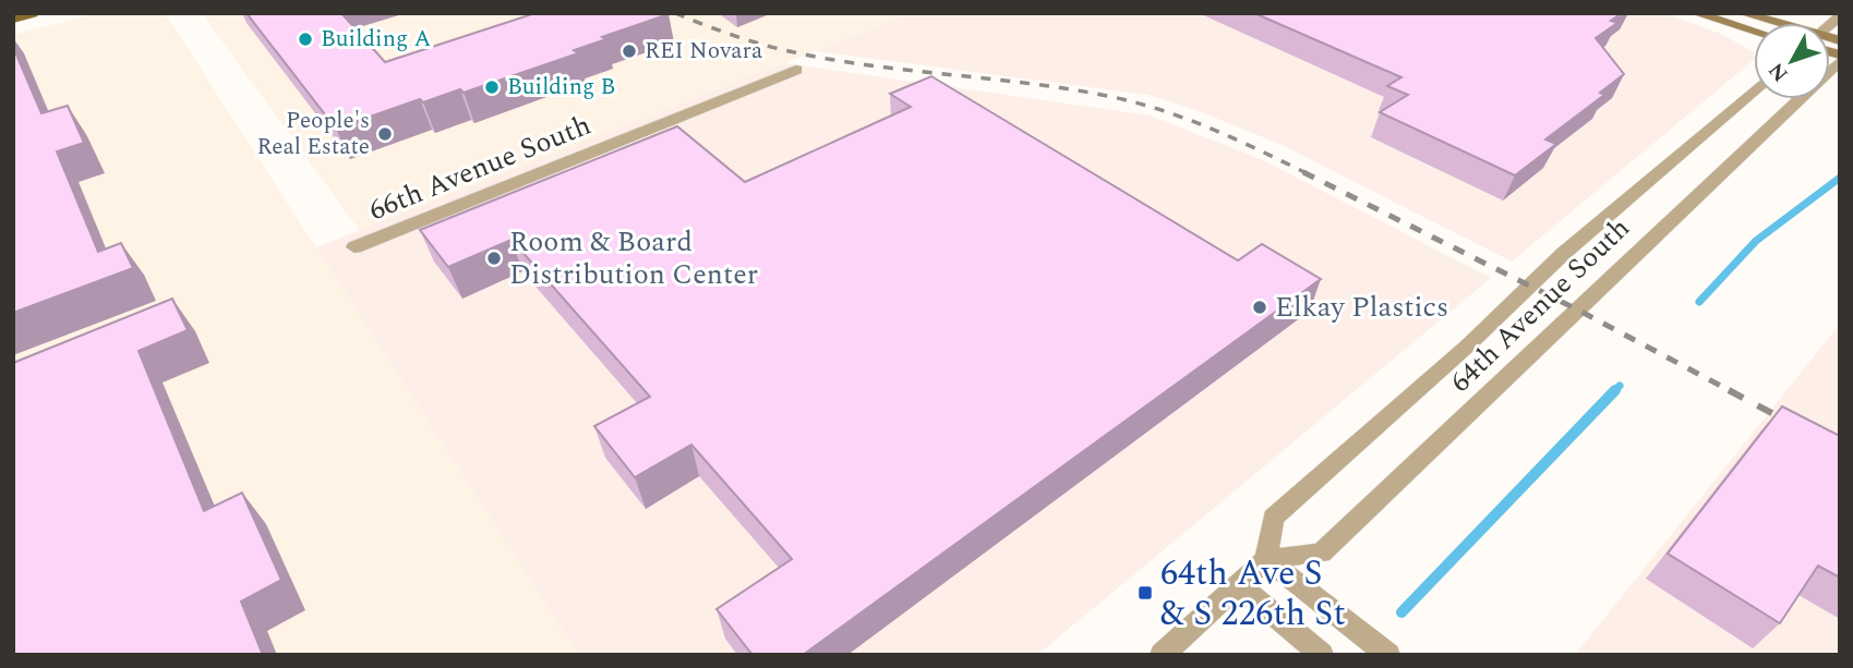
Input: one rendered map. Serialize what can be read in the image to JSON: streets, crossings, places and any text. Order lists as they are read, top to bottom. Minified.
{"streets":{"street":["66th Avenue South","64th Avenue South"]},"places":{"other":["Building A","REI Novara","Building B","People's Real Estate","Room & Board Distribution Center","Elkay Plastics"],"transit":["64th Ave S & S 226th St"]},"north":"bottom left"}
